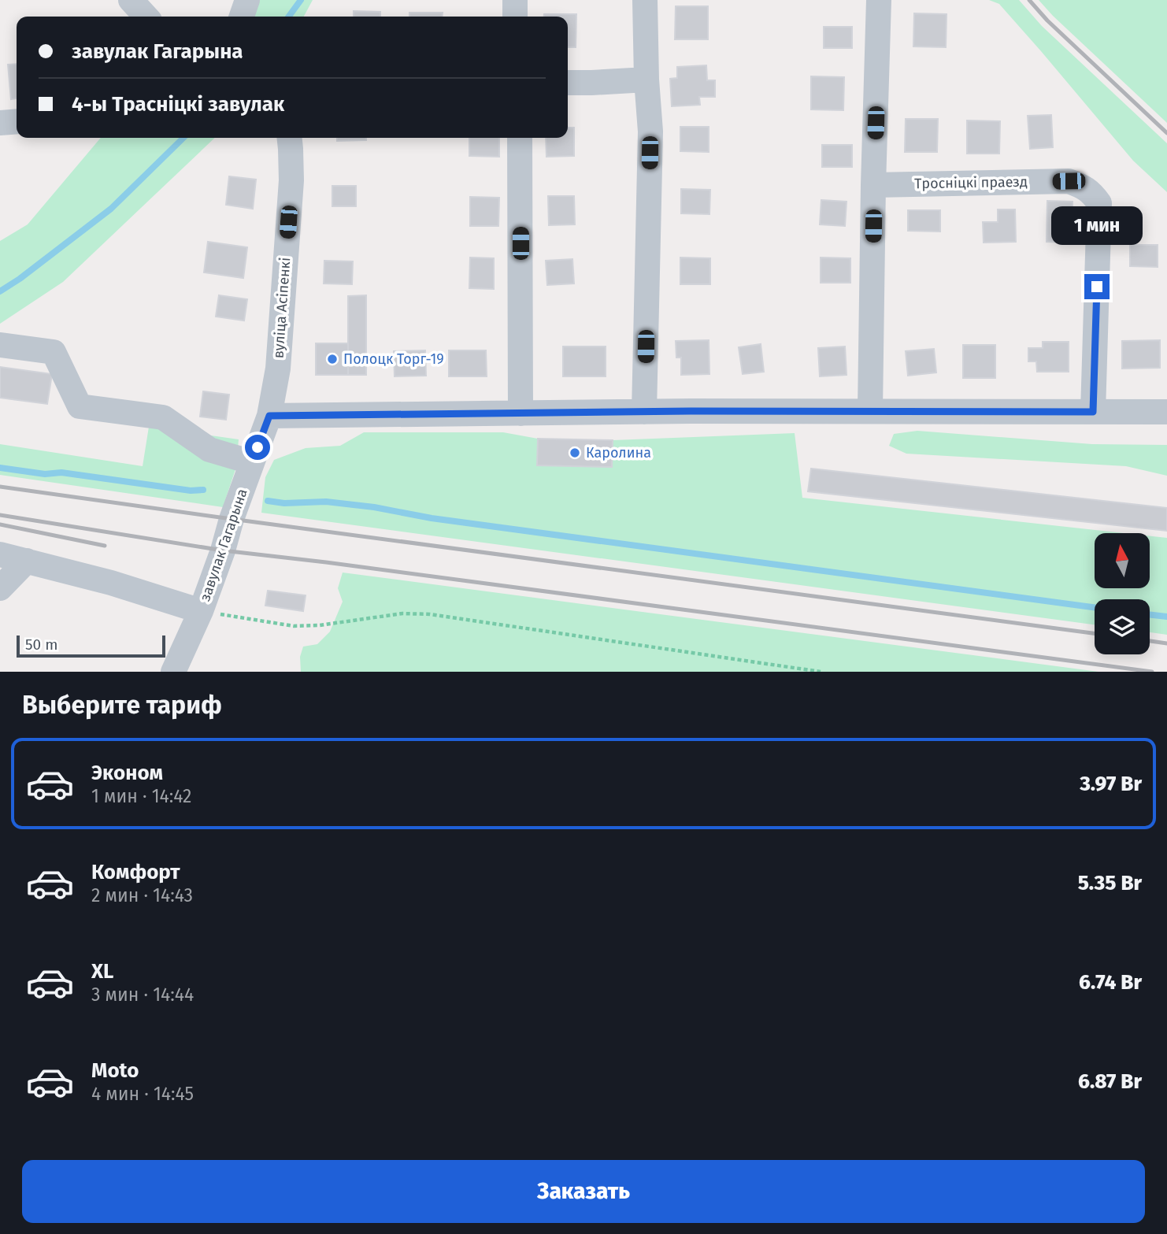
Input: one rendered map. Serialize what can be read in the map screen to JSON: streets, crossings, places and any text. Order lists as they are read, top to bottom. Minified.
{"streets":{"street":["Тросніцкі праезд","вуліца Асіпенкі","завулак Гагарына"]},"crossings":[["вуліца Асіпенкі","завулак Гагарына"]],"places":["Полоцк Торг-19","Каролина"],"scale_bar":"50 m","north":"top","page":{"banner":["завулак Гагарына","4-ы Трасніцкі завулак"],"bubble":"1 мин","scale":"50 m","heading":"Выберите тариф","list":[{"name":"Эконом","note":"1 мин · 14:42","value":"3.97 Br"},{"name":"Комфорт","note":"2 мин · 14:43","value":"5.35 Br"},{"name":"XL","note":"3 мин · 14:44","value":"6.74 Br"},{"name":"Moto","note":"4 мин · 14:45","value":"6.87 Br"}],"buttons":"Заказать"}}
